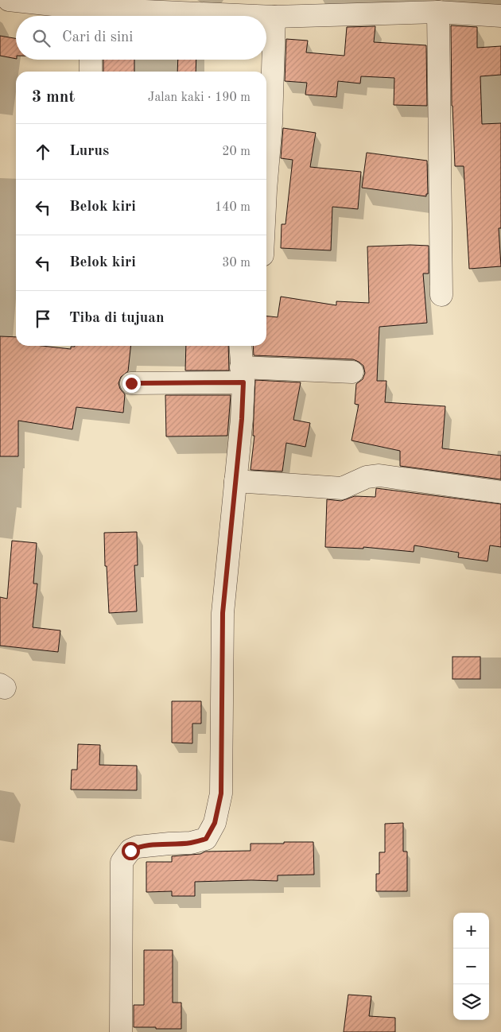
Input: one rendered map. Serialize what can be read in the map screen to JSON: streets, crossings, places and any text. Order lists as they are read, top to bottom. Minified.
{"page":{"search":"Cari di sini","heading":["3 mnt","Jalan kaki · 190 m"],"list":[["Lurus","20 m"],["Belok kiri","140 m"],["Belok kiri","30 m"],"Tiba di tujuan"],"map_buttons":["+","−"]}}
